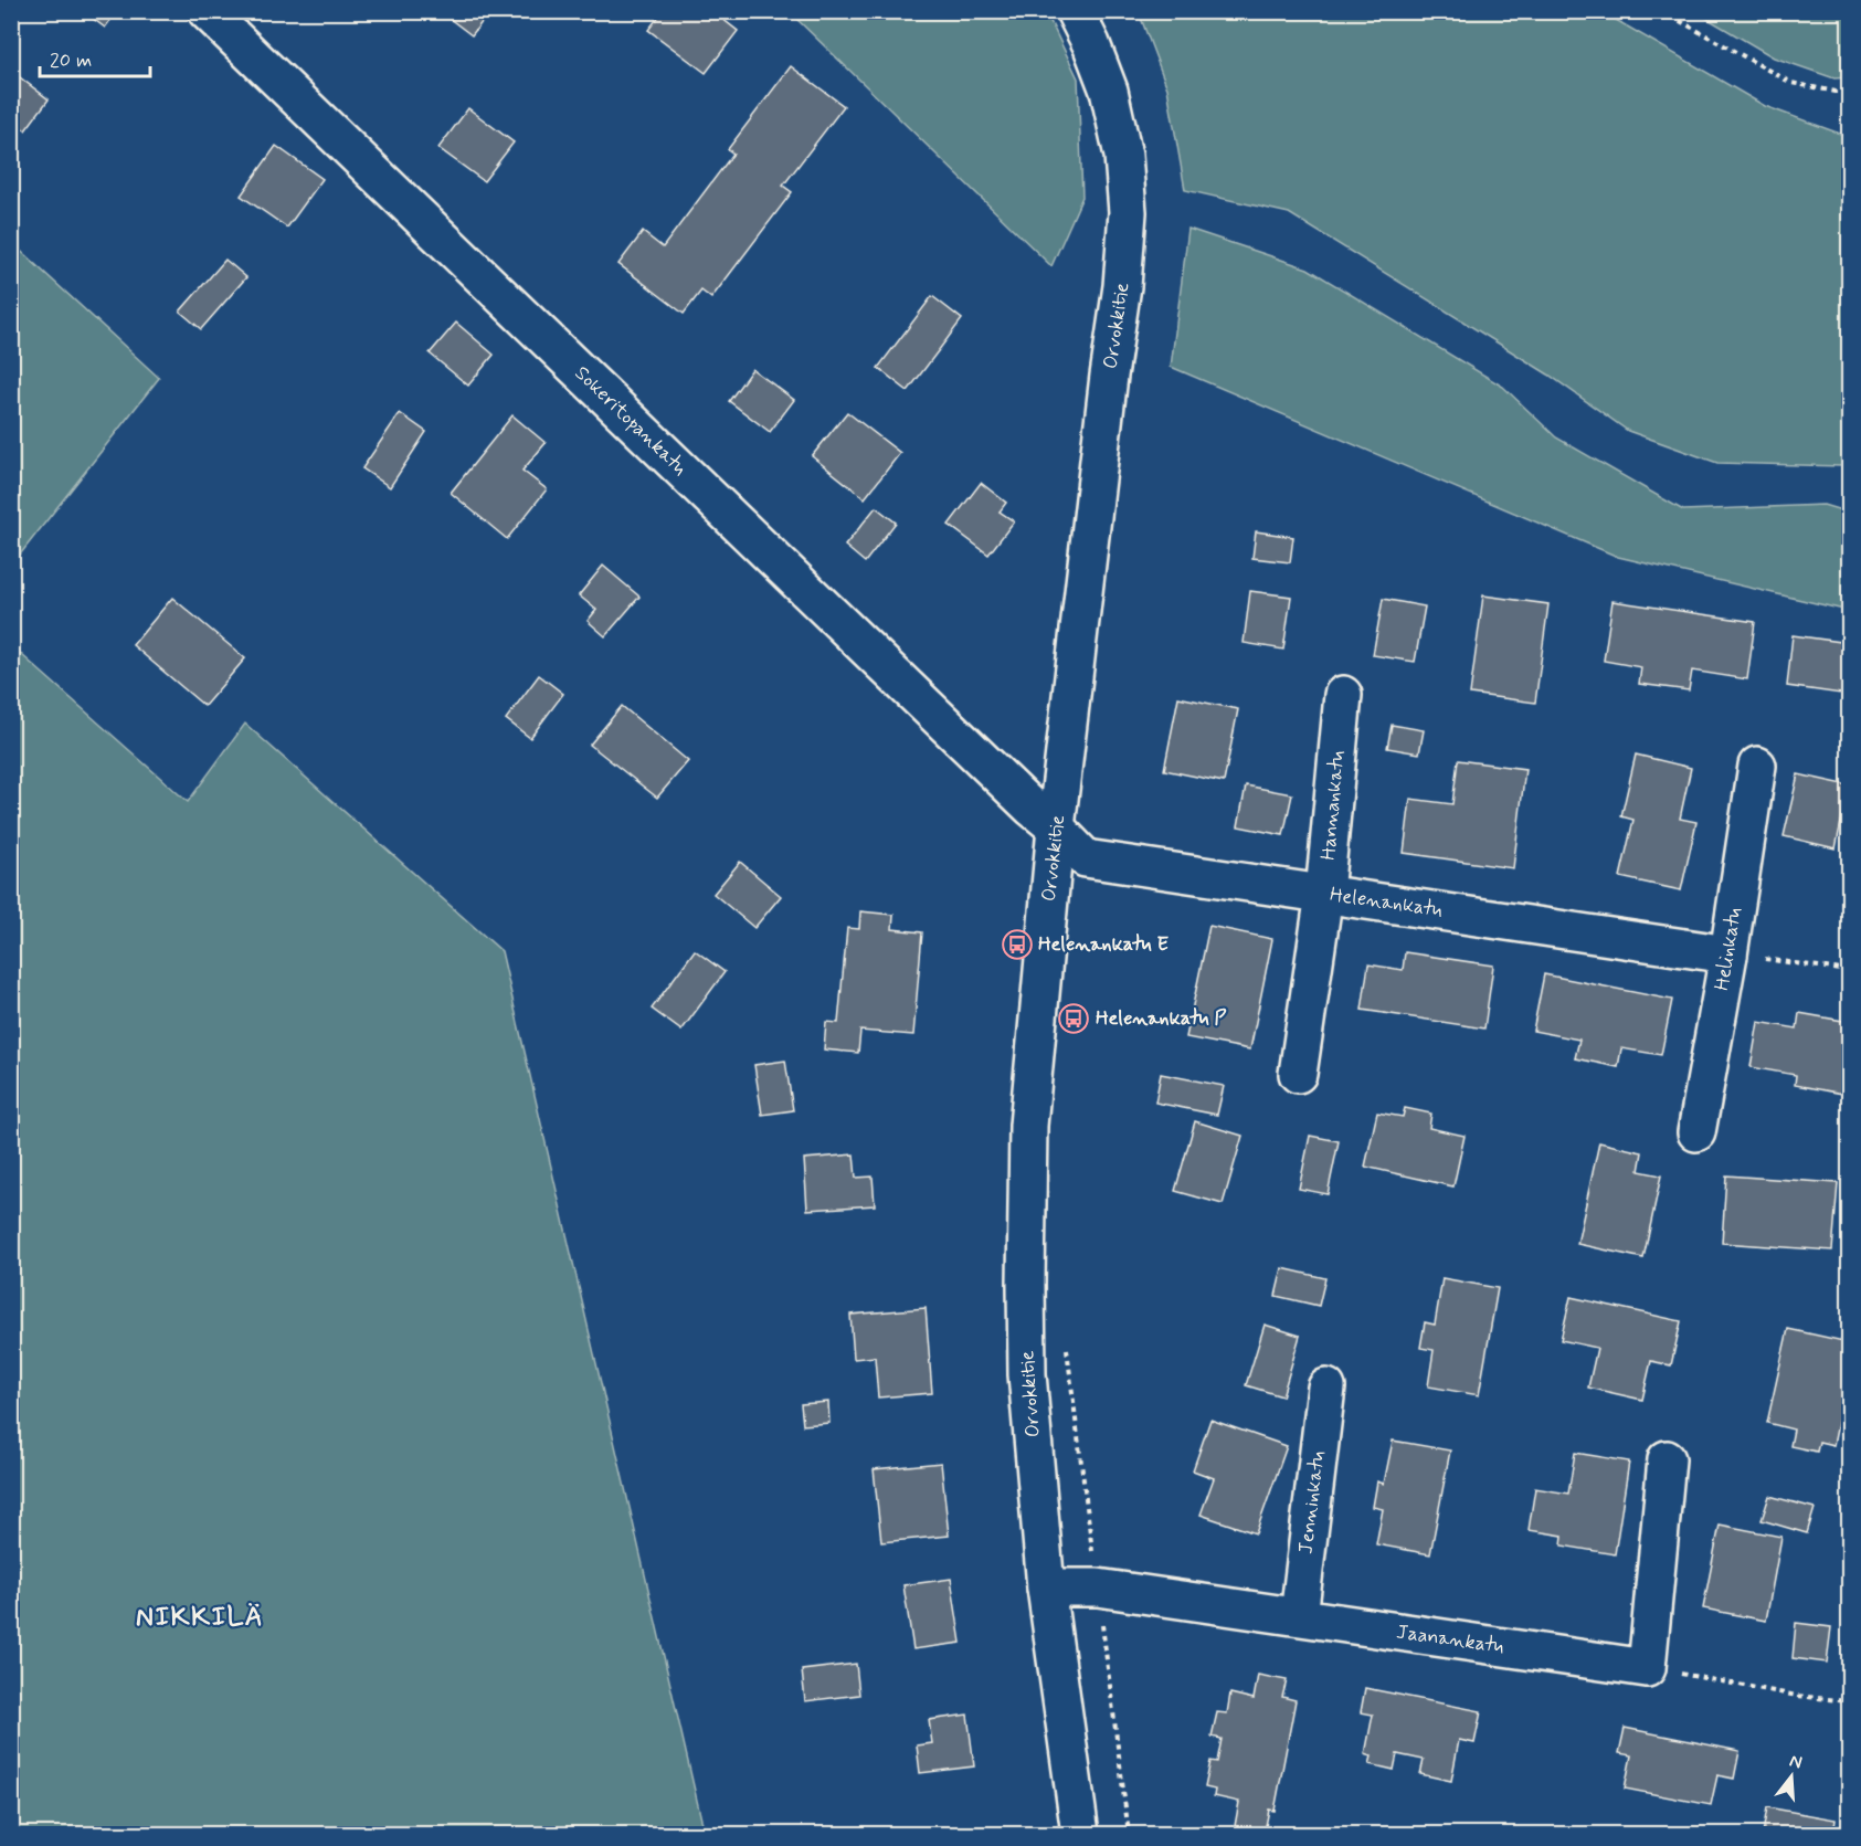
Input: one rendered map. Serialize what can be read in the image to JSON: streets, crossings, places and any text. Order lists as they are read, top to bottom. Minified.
{"streets":{"street":["Orvokkitie","Sokeritopankatu","Hannankatu","Helenankatu","Helinkatu","Jenninkatu","Jaanankatu"]},"crossings":[["Orvokkitie","Sokeritopankatu"],["Orvokkitie","Helenankatu"],["Orvokkitie","Jaanankatu"],["Sokeritopankatu","Helenankatu"],["Hannankatu","Helenankatu"],["Helenankatu","Helinkatu"],["Jenninkatu","Jaanankatu"]],"districts":["NIKKILÄ"],"places":{"bus stop":["Helenankatu E","Helenankatu P"]},"scale_bar":"20 m","north":"top"}
